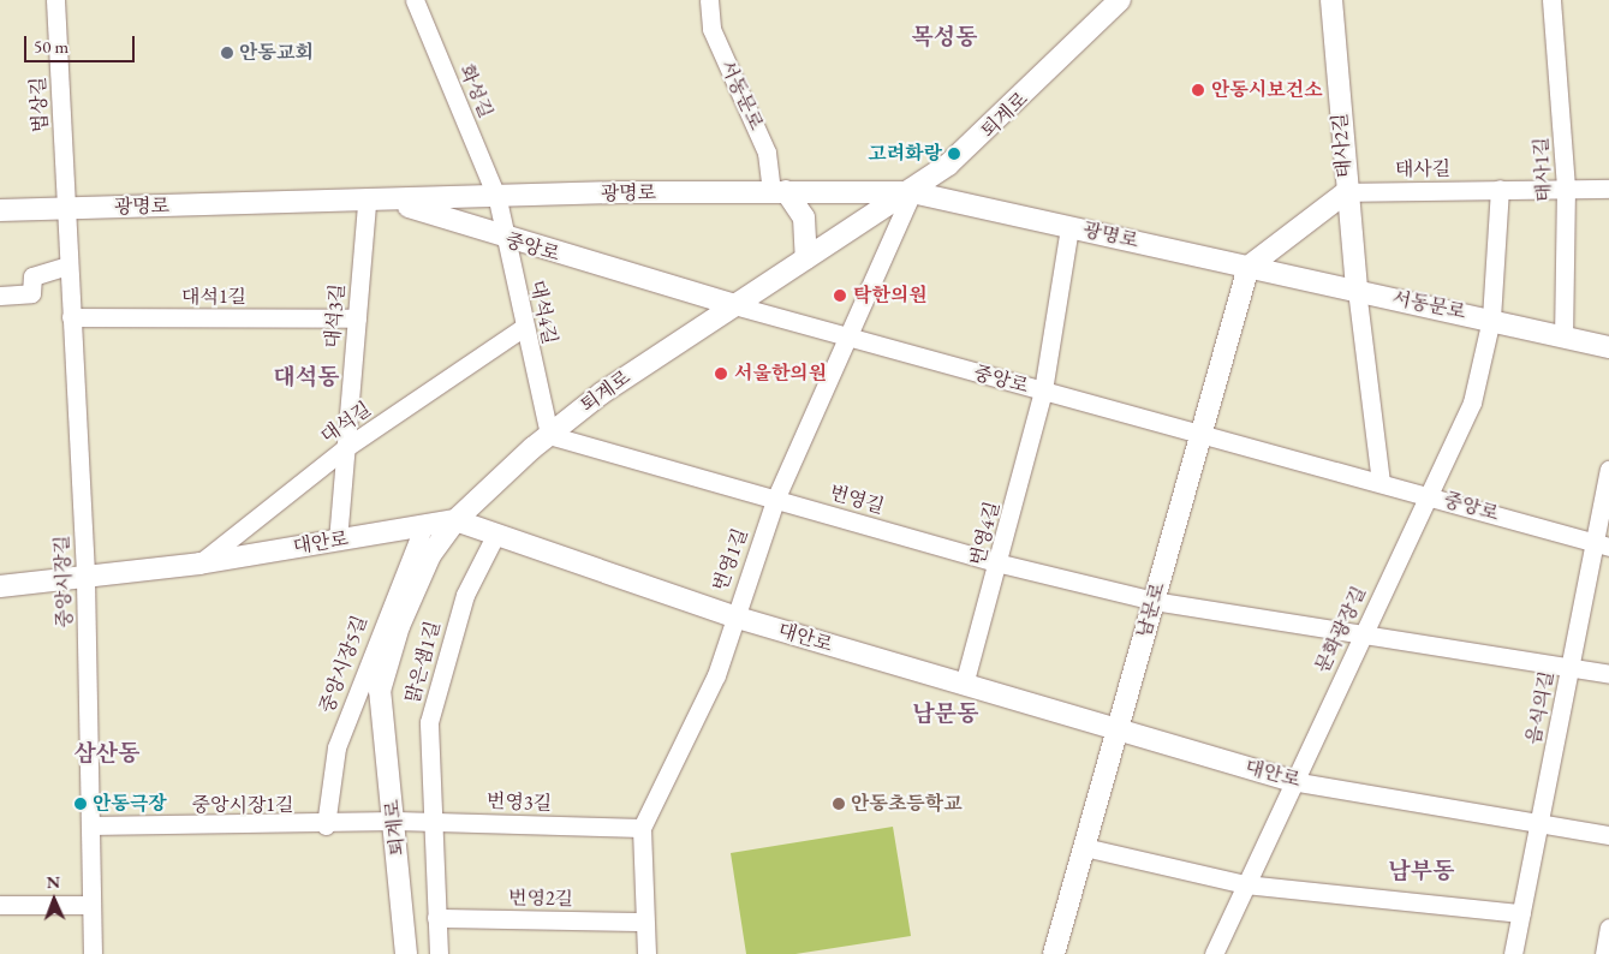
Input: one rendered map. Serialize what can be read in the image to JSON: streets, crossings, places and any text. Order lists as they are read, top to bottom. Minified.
{"streets":{"street":["화성길","서동문로","법상길","퇴계로","태사2길","태사길","태사1길","광명로","중앙로","대석1길","대석4길","대석3길","대석길","번영길","번영4길","대안로","번영1길","중앙시장길","남문로","문화광장길","맑은샘1길","중앙시장5길","음식의길","번영3길","중앙시장1길","번영2길"]},"crossings":[["화성길","광명로"],["화성길","대석4길"],["서동문로","태사2길"],["서동문로","태사1길"],["서동문로","광명로"],["서동문로","남문로"],["서동문로","문화광장길"],["법상길","광명로"],["법상길","중앙시장길"],["퇴계로","광명로"],["퇴계로","중앙로"],["퇴계로","대석4길"],["퇴계로","번영길"],["퇴계로","대안로"],["퇴계로","번영1길"],["퇴계로","번영3길"],["퇴계로","중앙시장1길"],["태사2길","태사길"],["태사길","태사1길"],["광명로","중앙로"],["광명로","대석4길"],["광명로","대석3길"],["광명로","번영1길"],["광명로","중앙시장길"],["광명로","남문로"],["중앙로","대석4길"],["중앙로","번영4길"],["중앙로","번영1길"],["중앙로","남문로"],["중앙로","문화광장길"],["중앙로","음식의길"],["대석1길","대석3길"],["대석1길","중앙시장길"],["대석4길","대석길"],["대석4길","번영길"],["대석3길","대석길"],["대석3길","대안로"],["대석길","대안로"],["번영길","번영4길"],["번영길","번영1길"],["번영길","남문로"],["번영길","문화광장길"],["번영길","음식의길"],["번영4길","대안로"],["대안로","번영1길"],["대안로","중앙시장길"],["대안로","남문로"],["대안로","문화광장길"],["대안로","맑은샘1길"],["대안로","중앙시장5길"],["대안로","음식의길"],["번영1길","번영3길"],["번영1길","번영2길"],["중앙시장길","중앙시장1길"],["맑은샘1길","번영3길"],["맑은샘1길","번영2길"],["중앙시장5길","중앙시장1길"],["번영3길","중앙시장1길"]],"districts":["목성동","대석동","남문동","삼산동","남부동"],"places":["안동교회","안동시보건소","고려화랑","탁한의원","서울한의원","안동극장","안동초등학교"],"scale_bar":"50 m","north":"top"}
